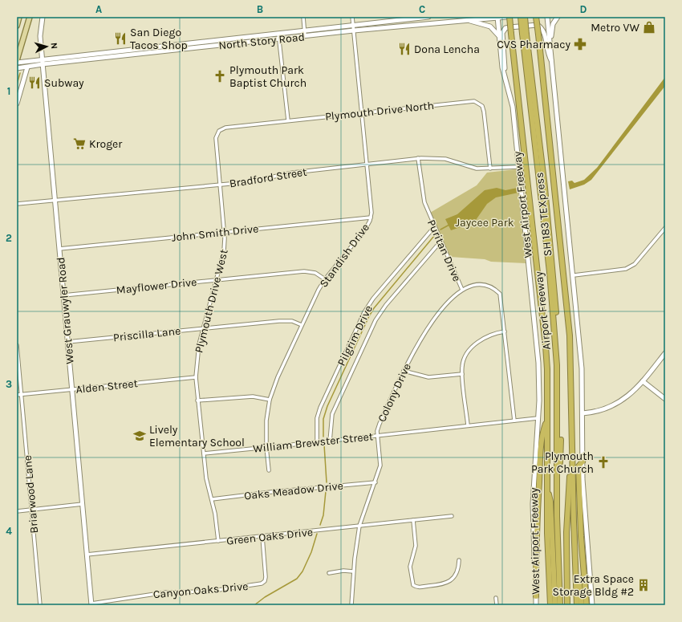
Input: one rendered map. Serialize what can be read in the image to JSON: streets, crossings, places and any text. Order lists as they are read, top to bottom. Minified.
{"streets":{"highway":["SH 183 TEXpress","Airport Freeway"],"main road":["North Story Road","West Airport Freeway","West Grauwyler Road"],"street":["Plymouth Drive North","Bradford Street","John Smith Drive","Puritan Drive","Standish Drive","Mayflower Drive","Plymouth Drive West","Priscilla Lane","Pilgrim Drive","Alden Street","Colony Drive","William Brewster Street","Oaks Meadow Drive","Briarwood Lane","Green Oaks Drive","Canyon Oaks Drive"]},"crossings":[["North Story Road","West Airport Freeway"],["North Story Road","Standish Drive"],["North Story Road","West Grauwyler Road"],["Plymouth Drive North","Bradford Street"],["Plymouth Drive North","Standish Drive"],["Plymouth Drive North","Plymouth Drive West"],["Bradford Street","West Airport Freeway"],["Bradford Street","Puritan Drive"],["Bradford Street","Standish Drive"],["Bradford Street","Plymouth Drive West"],["Bradford Street","West Grauwyler Road"],["West Airport Freeway","William Brewster Street"],["John Smith Drive","Standish Drive"],["John Smith Drive","Plymouth Drive West"],["John Smith Drive","West Grauwyler Road"],["Puritan Drive","Pilgrim Drive"],["Puritan Drive","Colony Drive"],["Puritan Drive","William Brewster Street"],["Standish Drive","Mayflower Drive"],["Standish Drive","Priscilla Lane"],["Standish Drive","William Brewster Street"],["Mayflower Drive","Plymouth Drive West"],["Mayflower Drive","West Grauwyler Road"],["Plymouth Drive West","Priscilla Lane"],["Plymouth Drive West","Alden Street"],["Plymouth Drive West","William Brewster Street"],["Plymouth Drive West","Oaks Meadow Drive"],["Plymouth Drive West","Green Oaks Drive"],["West Grauwyler Road","Priscilla Lane"],["West Grauwyler Road","Alden Street"],["West Grauwyler Road","Green Oaks Drive"],["West Grauwyler Road","Canyon Oaks Drive"],["Pilgrim Drive","William Brewster Street"],["Alden Street","Briarwood Lane"],["Colony Drive","William Brewster Street"],["Colony Drive","Oaks Meadow Drive"],["Colony Drive","Green Oaks Drive"],["Green Oaks Drive","Canyon Oaks Drive"]],"parks":["Jaycee Park"],"places":{"shop":["Metro VW"],"restaurant":["San Diego Tacos Shop","Dona Lencha","Subway"],"pharmacy":["CVS Pharmacy"],"church":["Plymouth Park Baptist Church","Plymouth Park Church"],"supermarket":["Kroger"],"school or university":["Lively Elementary School"],"building":["Extra Space Storage Bldg #2"]},"north":"right","grid":{"columns":["A","B","C","D"],"rows":["1","2","3","4"]}}
